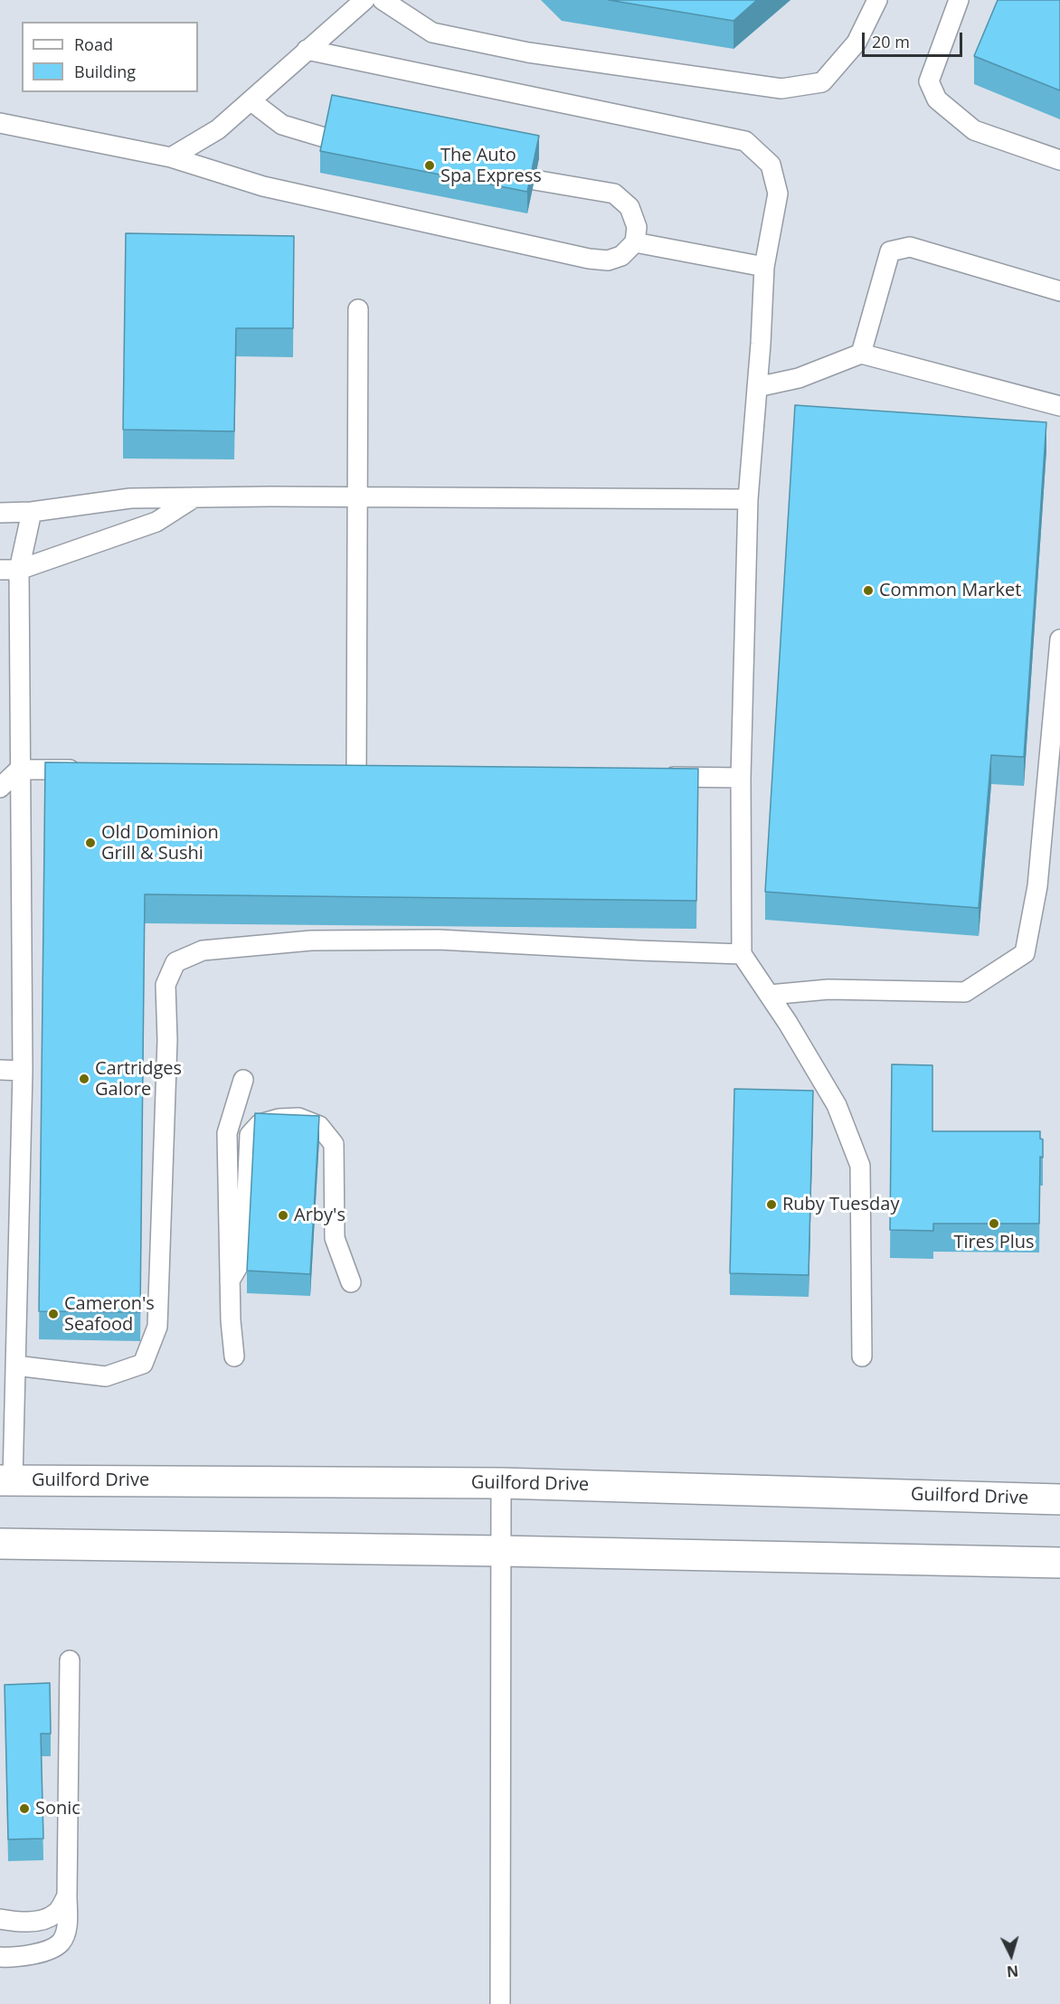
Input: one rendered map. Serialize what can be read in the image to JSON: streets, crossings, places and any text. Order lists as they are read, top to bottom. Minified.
{"streets":{"main road":["Guilford Drive"]},"places":["The Auto Spa Express","Common Market","Old Dominion Grill & Sushi","Cartridges Galore","Ruby Tuesday","Arby's","Tires Plus","Cameron's Seafood","Sonic"],"legend":["Road","Building"],"scale_bar":"20 m","north":"bottom"}
